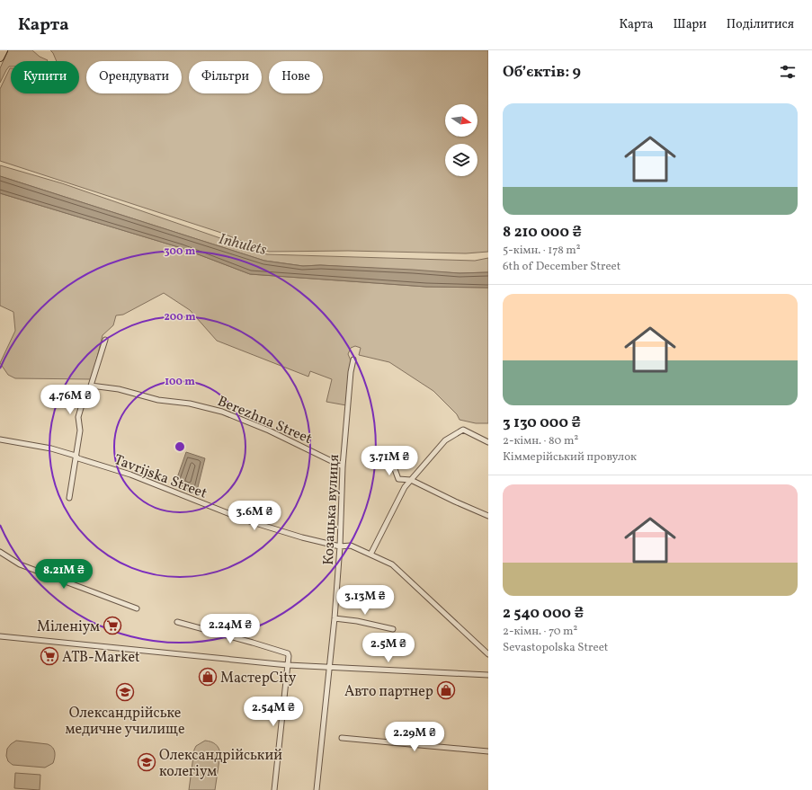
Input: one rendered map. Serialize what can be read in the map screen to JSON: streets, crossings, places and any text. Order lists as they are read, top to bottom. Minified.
{"streets":{"street":["Berezhna Street","Tavrijska Street","Козацька вулиця"]},"crossings":[["Berezhna Street","Козацька вулиця"],["Tavrijska Street","Козацька вулиця"]],"water":["Inhulets"],"places":{"supermarket":["Міленіум","ATB-Market"],"shop":["МастерCity","Авто партнер"],"school or university":["Олександрійське медичне училище","Олександрійський колегіум"]},"north":"right","page":{"header":"Карта","nav":["Карта","Шари","Поділитися"],"heading":"Об’єктів: 9","chip":["Купити","Орендувати","Фільтри","Нове"],"list":[{"name":"8 210 000 ₴","note":"5-кімн. · 178 m² · 6th of December Street"},{"name":"3 130 000 ₴","note":"2-кімн. · 80 m² · Кіммерійський провулок"},{"name":"2 540 000 ₴","note":"2-кімн. · 70 m² · Sevastopolska Street"}],"price":["4.76M ₴","3.71M ₴","3.6M ₴","8.21M ₴","3.13M ₴","2.24M ₴","2.5M ₴","2.54M ₴","2.29M ₴"]},"rings":["300 m","200 m","100 m"]}
